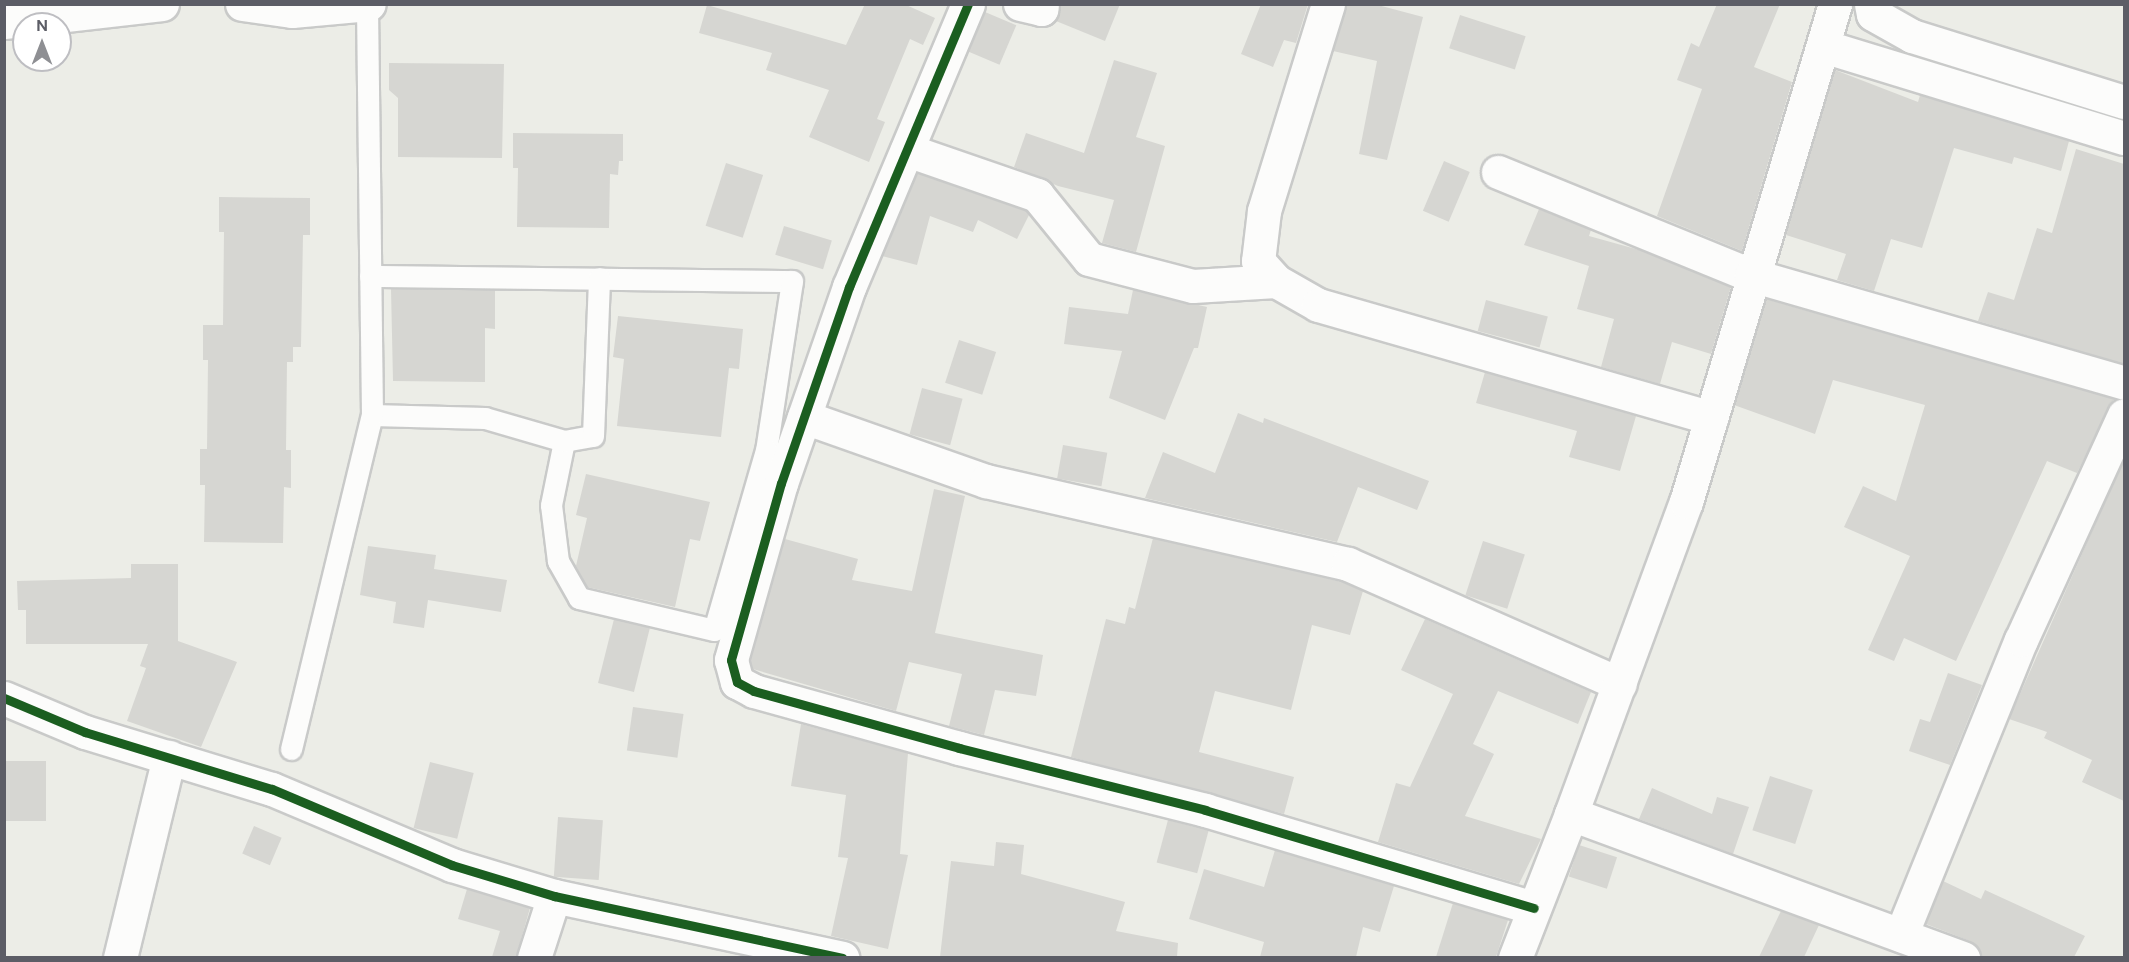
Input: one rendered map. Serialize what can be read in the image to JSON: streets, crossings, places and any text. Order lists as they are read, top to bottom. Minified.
{"north":"top"}
